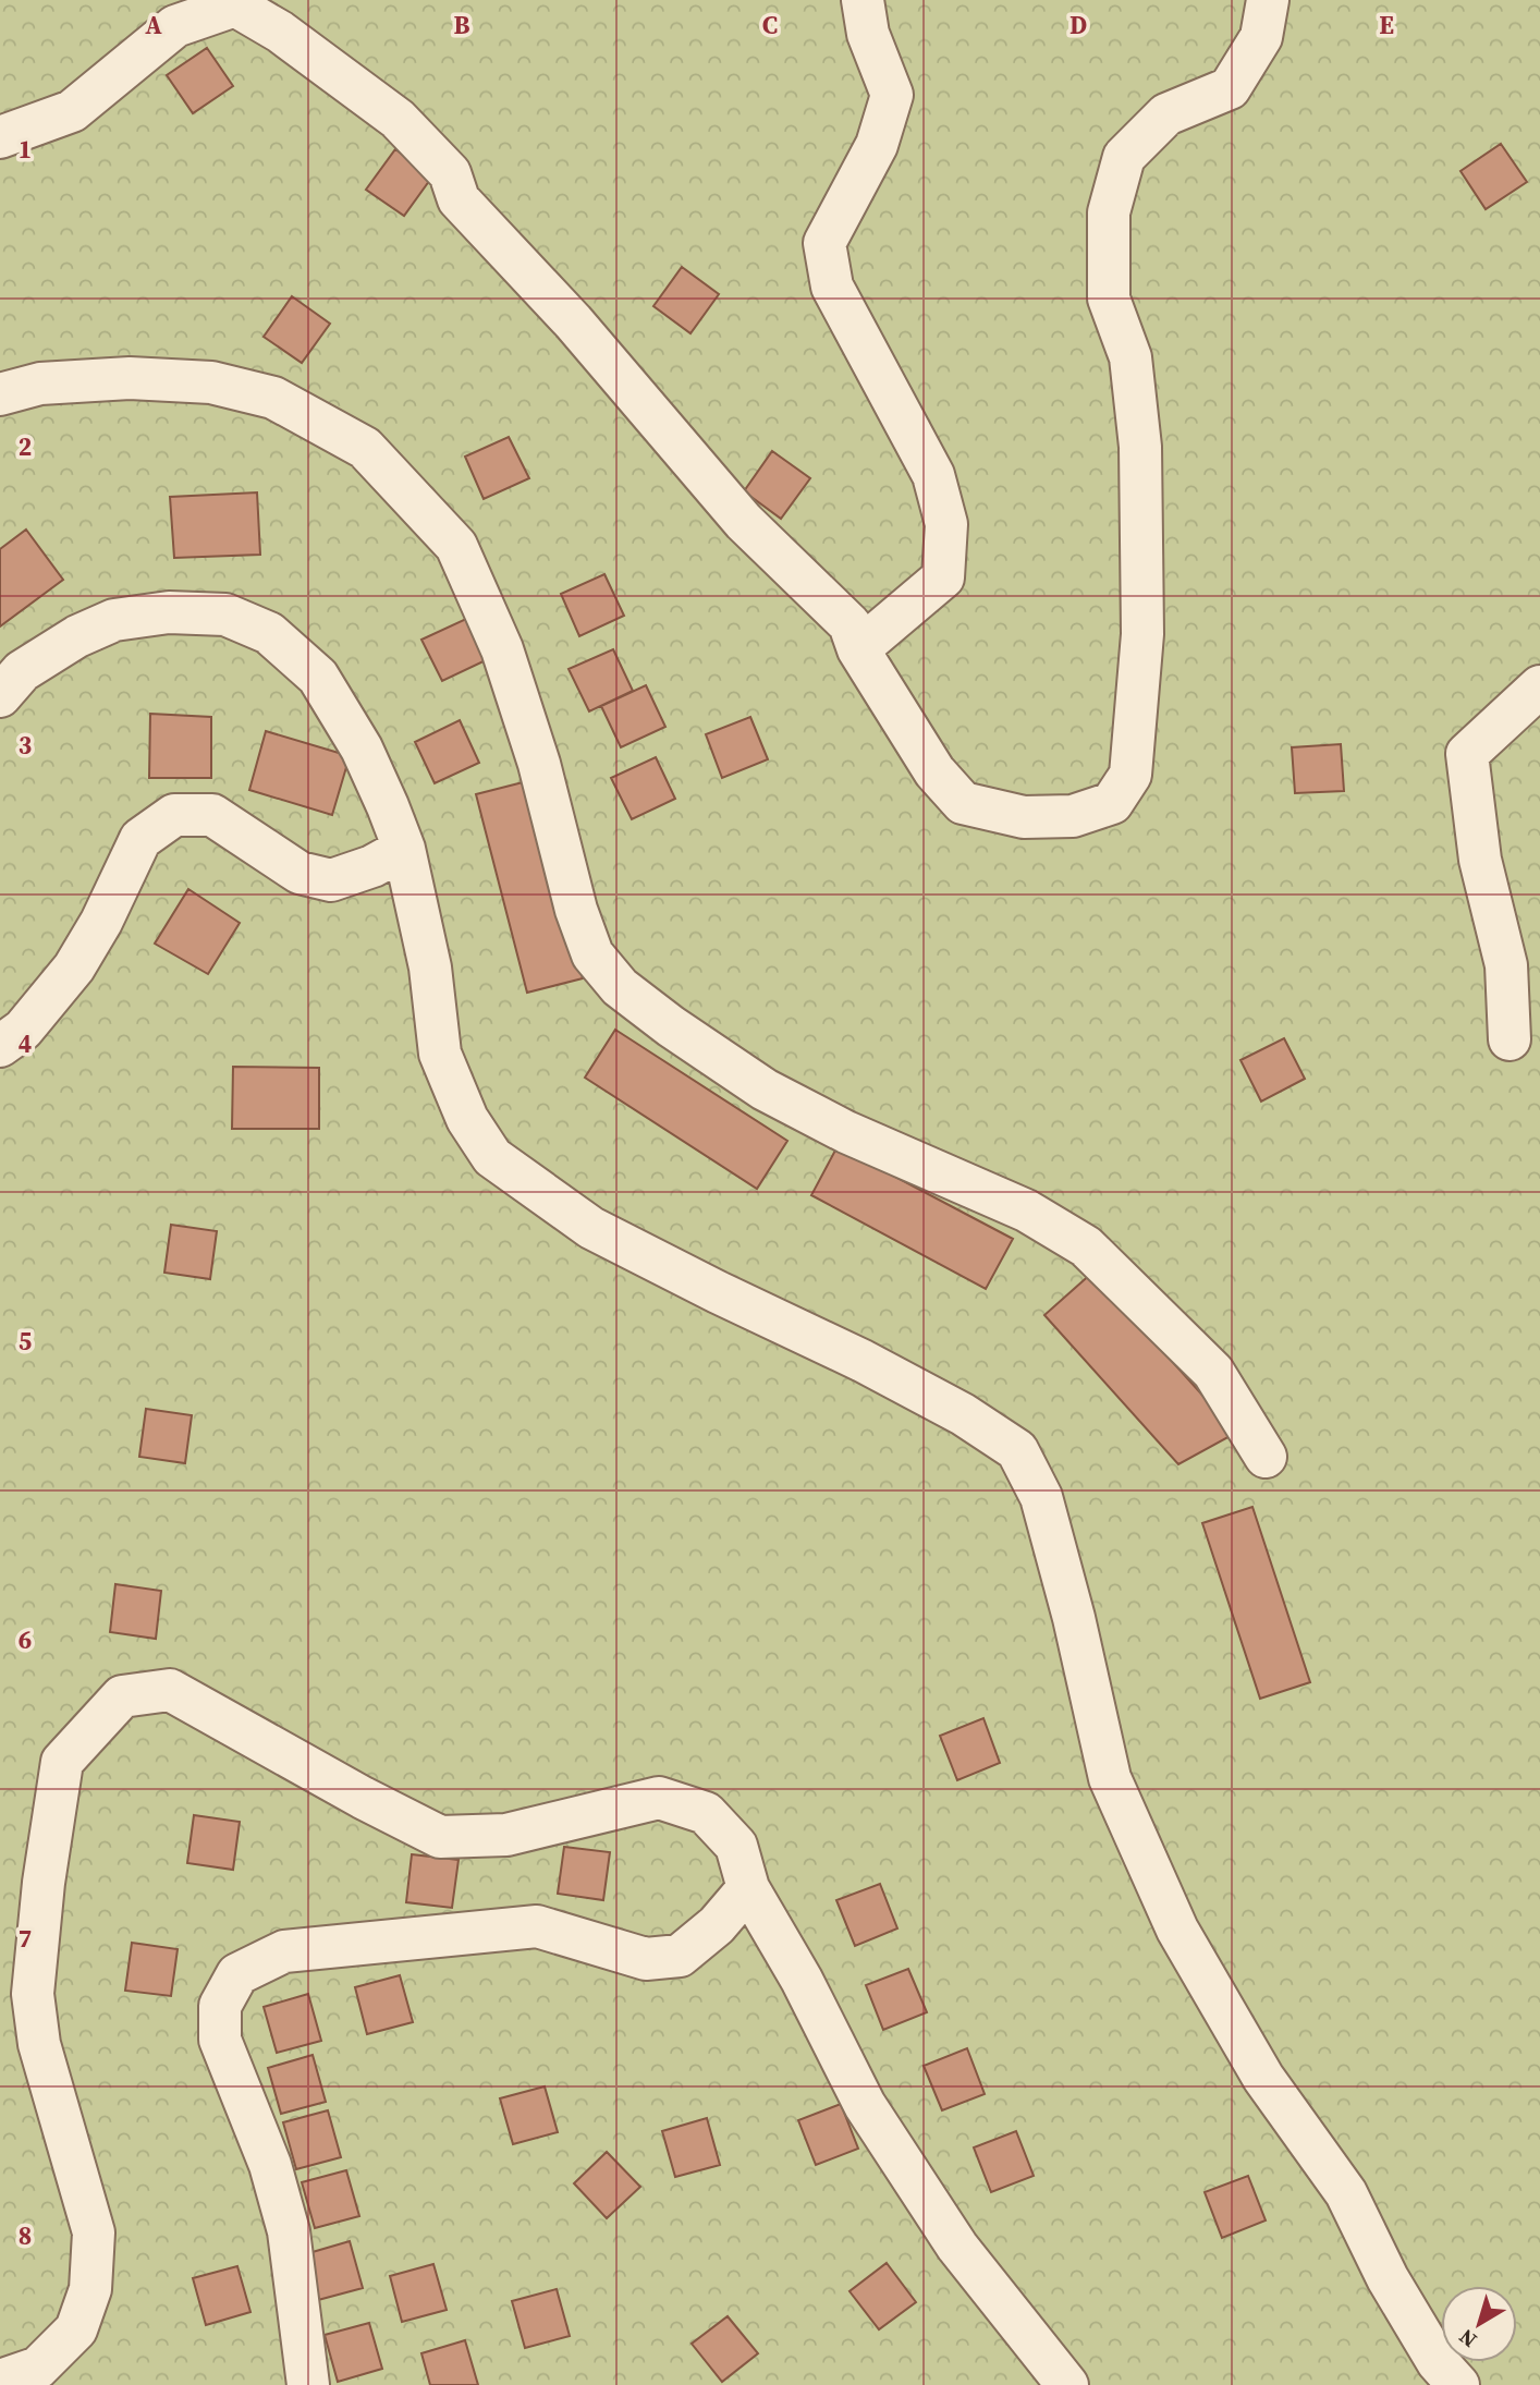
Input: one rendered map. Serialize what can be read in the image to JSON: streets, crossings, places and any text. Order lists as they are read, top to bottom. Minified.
{"north":"bottom left","grid":{"columns":["A","B","C","D","E"],"rows":["1","2","3","4","5","6","7","8"]}}
